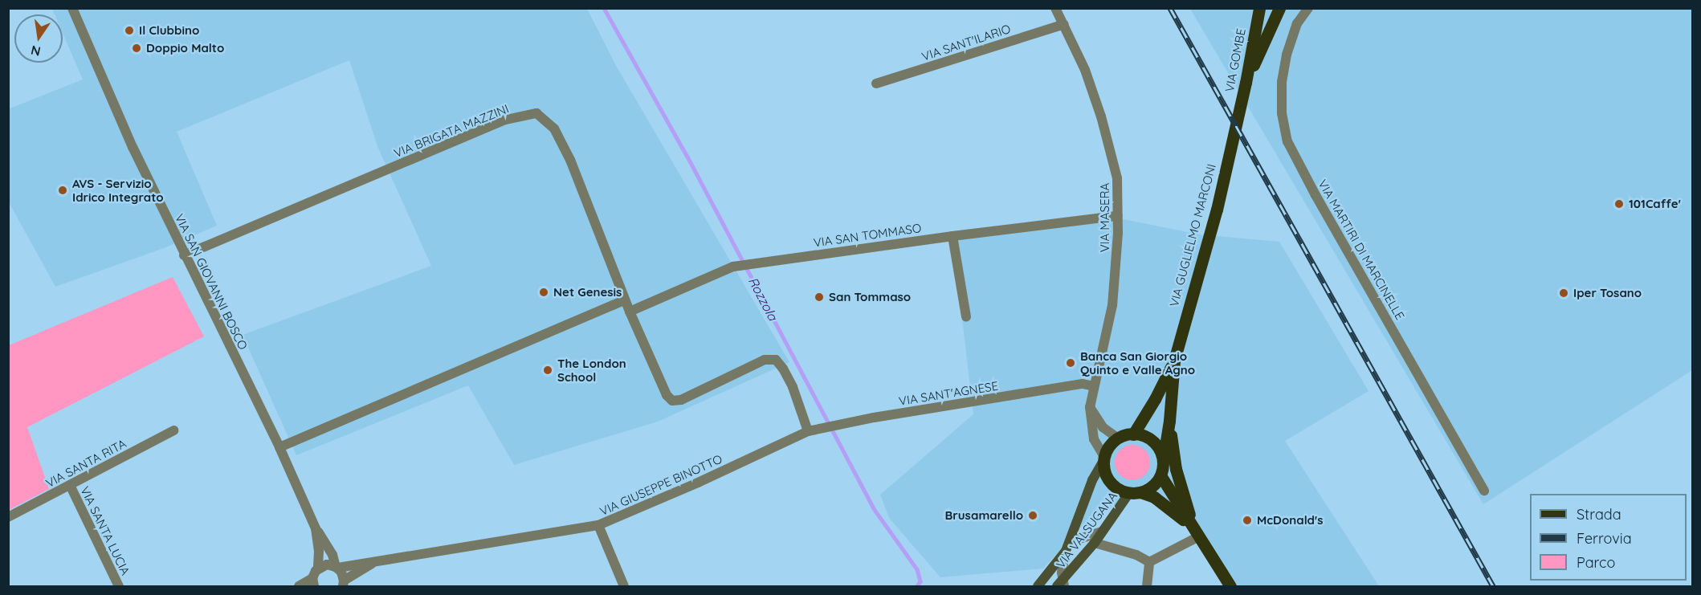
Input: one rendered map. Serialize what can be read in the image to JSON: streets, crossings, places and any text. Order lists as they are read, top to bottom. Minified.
{"streets":{"main road":["VIA GOMBE","VIA GUGLIELMO MARCONI","VIA VALSUGANA"],"street":["VIA SANT'ILARIO","VIA BRIGATA MAZZINI","VIA MASERA","VIA SAN TOMMASO","VIA MARTIRI DI MARCINELLE","VIA SAN GIOVANNI BOSCO","VIA SANT'AGNESE","VIA SANTA RITA","VIA GIUSEPPE BINOTTO","VIA SANTA LUCIA"]},"crossings":[["VIA SANT'ILARIO","VIA MASERA"],["VIA GOMBE","VIA GUGLIELMO MARCONI"],["VIA BRIGATA MAZZINI","VIA SAN TOMMASO"],["VIA BRIGATA MAZZINI","VIA SAN GIOVANNI BOSCO"],["VIA BRIGATA MAZZINI","VIA SANT'AGNESE"],["VIA BRIGATA MAZZINI","VIA GIUSEPPE BINOTTO"],["VIA MASERA","VIA SAN TOMMASO"],["VIA MASERA","VIA GUGLIELMO MARCONI"],["VIA MASERA","VIA SANT'AGNESE"],["VIA MASERA","VIA VALSUGANA"],["VIA GUGLIELMO MARCONI","VIA VALSUGANA"],["VIA SAN GIOVANNI BOSCO","VIA GIUSEPPE BINOTTO"],["VIA SANT'AGNESE","VIA GIUSEPPE BINOTTO"],["VIA SANTA RITA","VIA SANTA LUCIA"]],"water":["Rozzola"],"places":["Il Clubbino","Doppio Malto","AVS - Servizio Idrico Integrato","101Caffe'","Net Genesis","Iper Tosano","San Tommaso","Banca San Giorgio Quinto e Valle Agno","The London School","Brusamarello","McDonald's"],"legend":["Strada","Ferrovia","Parco"],"north":"bottom"}
